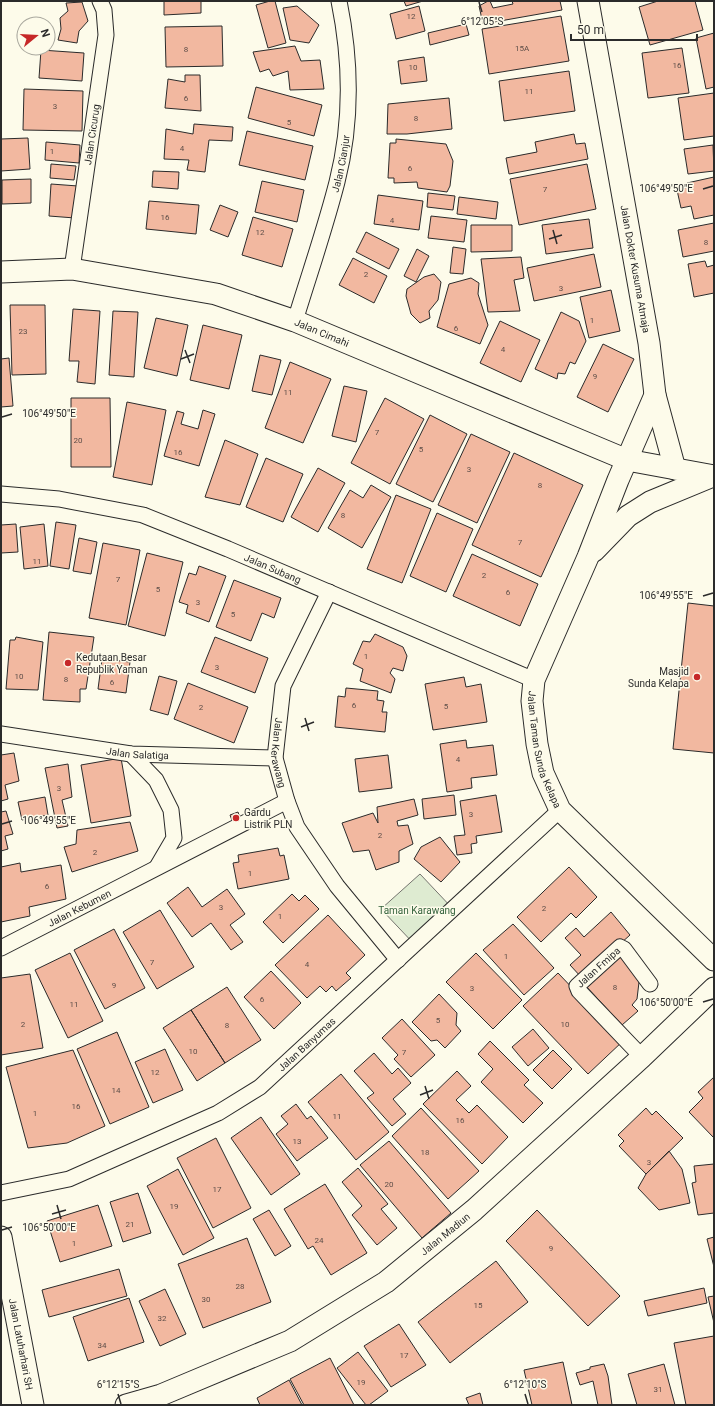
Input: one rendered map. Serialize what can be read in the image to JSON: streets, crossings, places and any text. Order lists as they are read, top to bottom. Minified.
{"streets":{"street":["Jalan Cicurug","Jalan Cianjur","Jalan Dokter Kusuma Atmaja","Jalan Cimahi","Jalan Subang","Jalan Taman Sunda Kelapa","Jalan Salatiga","Jalan Kerawang","Jalan Kebumen","Jalan Fmipa","Jalan Banyumas","Jalan Madiun","Jalan Latuharhari SH"]},"crossings":[["Jalan Cicurug","Jalan Cimahi"],["Jalan Cianjur","Jalan Cimahi"],["Jalan Dokter Kusuma Atmaja","Jalan Cimahi"],["Jalan Dokter Kusuma Atmaja","Jalan Taman Sunda Kelapa"],["Jalan Cimahi","Jalan Taman Sunda Kelapa"],["Jalan Subang","Jalan Taman Sunda Kelapa"],["Jalan Subang","Jalan Kerawang"],["Jalan Taman Sunda Kelapa","Jalan Banyumas"],["Jalan Salatiga","Jalan Kerawang"],["Jalan Kerawang","Jalan Kebumen"],["Jalan Kerawang","Jalan Banyumas"],["Jalan Fmipa","Jalan Madiun"]],"parks":["Taman Karawang"],"places":["Kedutaan Besar Republik Yaman","Masjid Sunda Kelapa","Gardu Listrik PLN"],"house_numbers":["12","15A","8","16","10","11","6","3","8","5","4","1","6","7","16","4","12","8","2","3","1","6","23","4","9","11","7","20","5","16","3","8","8","7","11","2","7","5","6","3","5","1","3","10","8","6","6","5","2","4","3","3","2","2","1","6","3","2","1","1","7","4","9","8","3","6","11","5","2","10","8","10","7","12","14","16","1","11","16","13","18","3","20","17","19","21","24","1","9","28","30","15","32","34","17","19","31"],"scale_bar":"50 m","north":"right","coordinates":["6°12'05\"S","106°49'50\"E","106°49'55\"E","106°50'00\"E","6°12'15\"S","6°12'10\"S"]}
